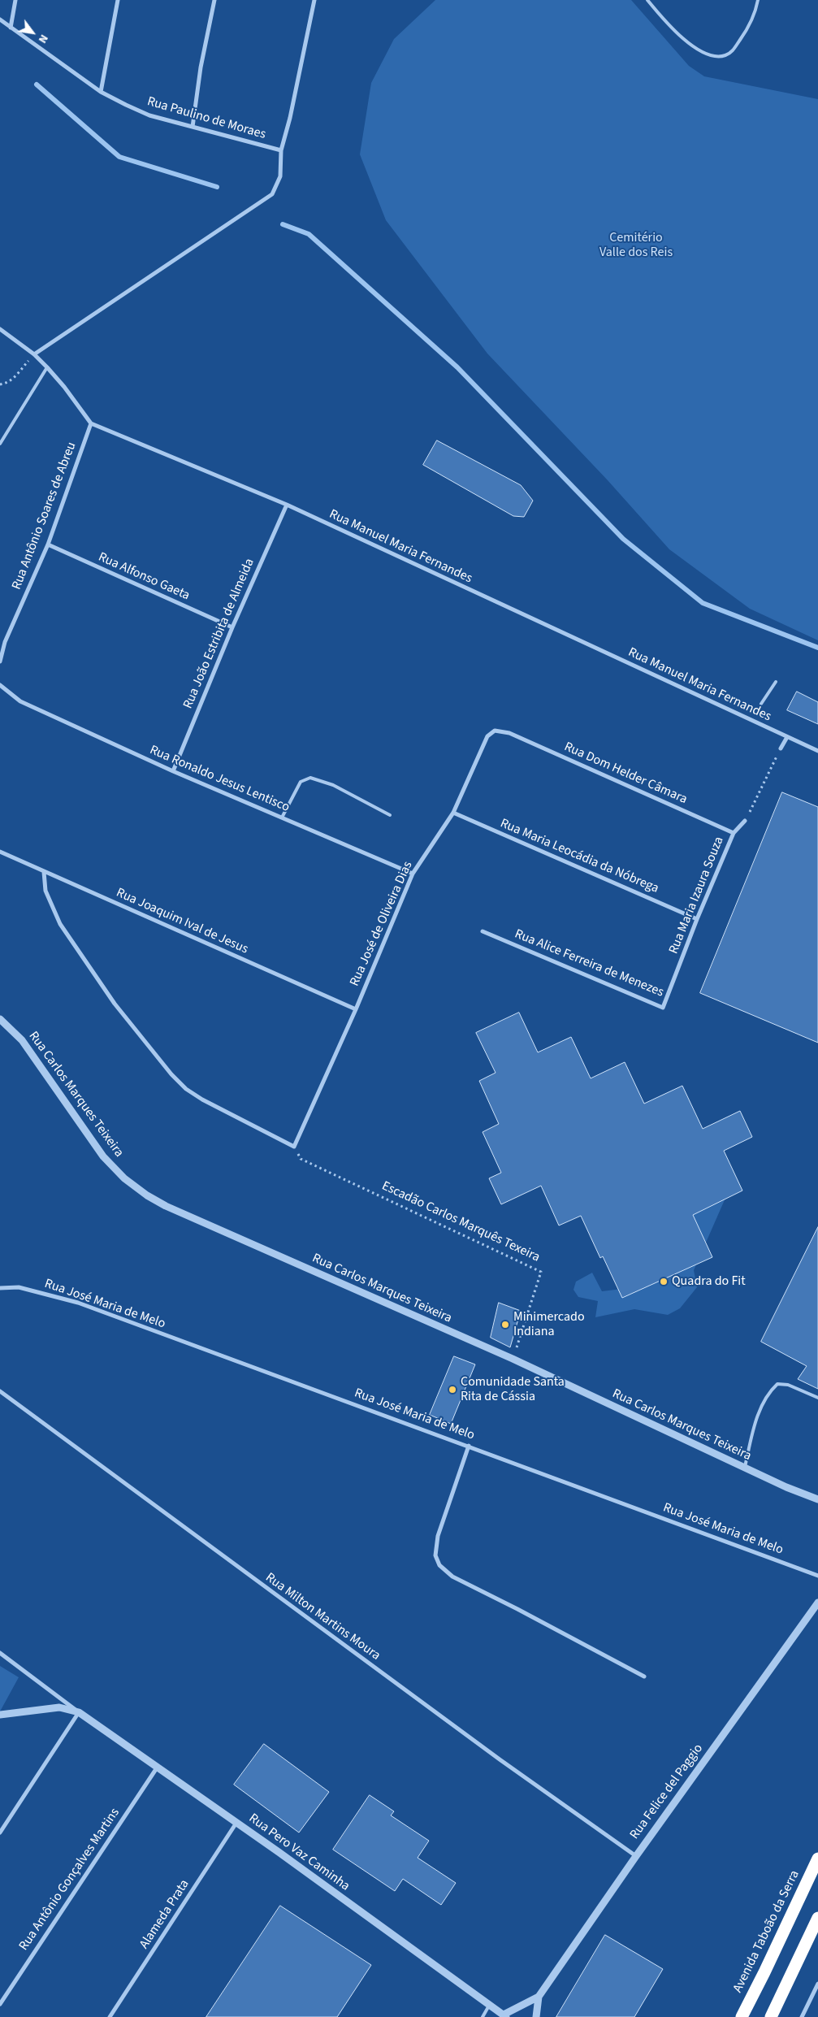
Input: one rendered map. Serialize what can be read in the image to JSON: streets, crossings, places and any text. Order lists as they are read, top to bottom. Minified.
{"streets":{"highway":["Avenida Taboão da Serra"],"street":["Rua Paulino de Moraes","Rua Antônio Soares de Abreu","Rua Manuel Maria Fernandes","Rua Alfonso Gaeta","Rua João Estribita de Almeida","Rua Dom Helder Câmara","Rua Ronaldo Jesus Lentisco","Rua Maria Leocádia da Nóbrega","Rua Maria Izaura Souza","Rua Joaquim Ival de Jesus","Rua José de Oliveira Dias","Rua Alice Ferreira de Menezes","Rua Carlos Marques Teixeira","Rua José Maria de Melo","Rua Milton Martins Moura","Rua Felice del Paggio","Rua Pero Vaz Caminha","Rua Antônio Gonçalves Martins","Alameda Prata"],"path":["Escadão Carlos Marquês Texeira"]},"crossings":[["Rua Antônio Soares de Abreu","Rua Manuel Maria Fernandes"],["Rua Antônio Soares de Abreu","Rua Alfonso Gaeta"],["Rua Manuel Maria Fernandes","Rua João Estribita de Almeida"],["Rua Alfonso Gaeta","Rua João Estribita de Almeida"],["Rua João Estribita de Almeida","Rua Ronaldo Jesus Lentisco"],["Rua Dom Helder Câmara","Rua Maria Izaura Souza"],["Rua Dom Helder Câmara","Rua José de Oliveira Dias"],["Rua Ronaldo Jesus Lentisco","Rua José de Oliveira Dias"],["Rua Maria Leocádia da Nóbrega","Rua Maria Izaura Souza"],["Rua Maria Leocádia da Nóbrega","Rua José de Oliveira Dias"],["Rua Maria Izaura Souza","Rua Alice Ferreira de Menezes"],["Rua Joaquim Ival de Jesus","Rua José de Oliveira Dias"],["Rua José de Oliveira Dias","Escadão Carlos Marquês Texeira"],["Rua Carlos Marques Teixeira","Escadão Carlos Marquês Texeira"],["Rua Milton Martins Moura","Rua Felice del Paggio"],["Rua Pero Vaz Caminha","Rua Antônio Gonçalves Martins"],["Rua Pero Vaz Caminha","Alameda Prata"]],"parks":["Cemitério Valle dos Reis"],"places":["Quadra do Fit","Minimercado Indiana","Comunidade Santa Rita de Cássia"],"north":"bottom right"}
